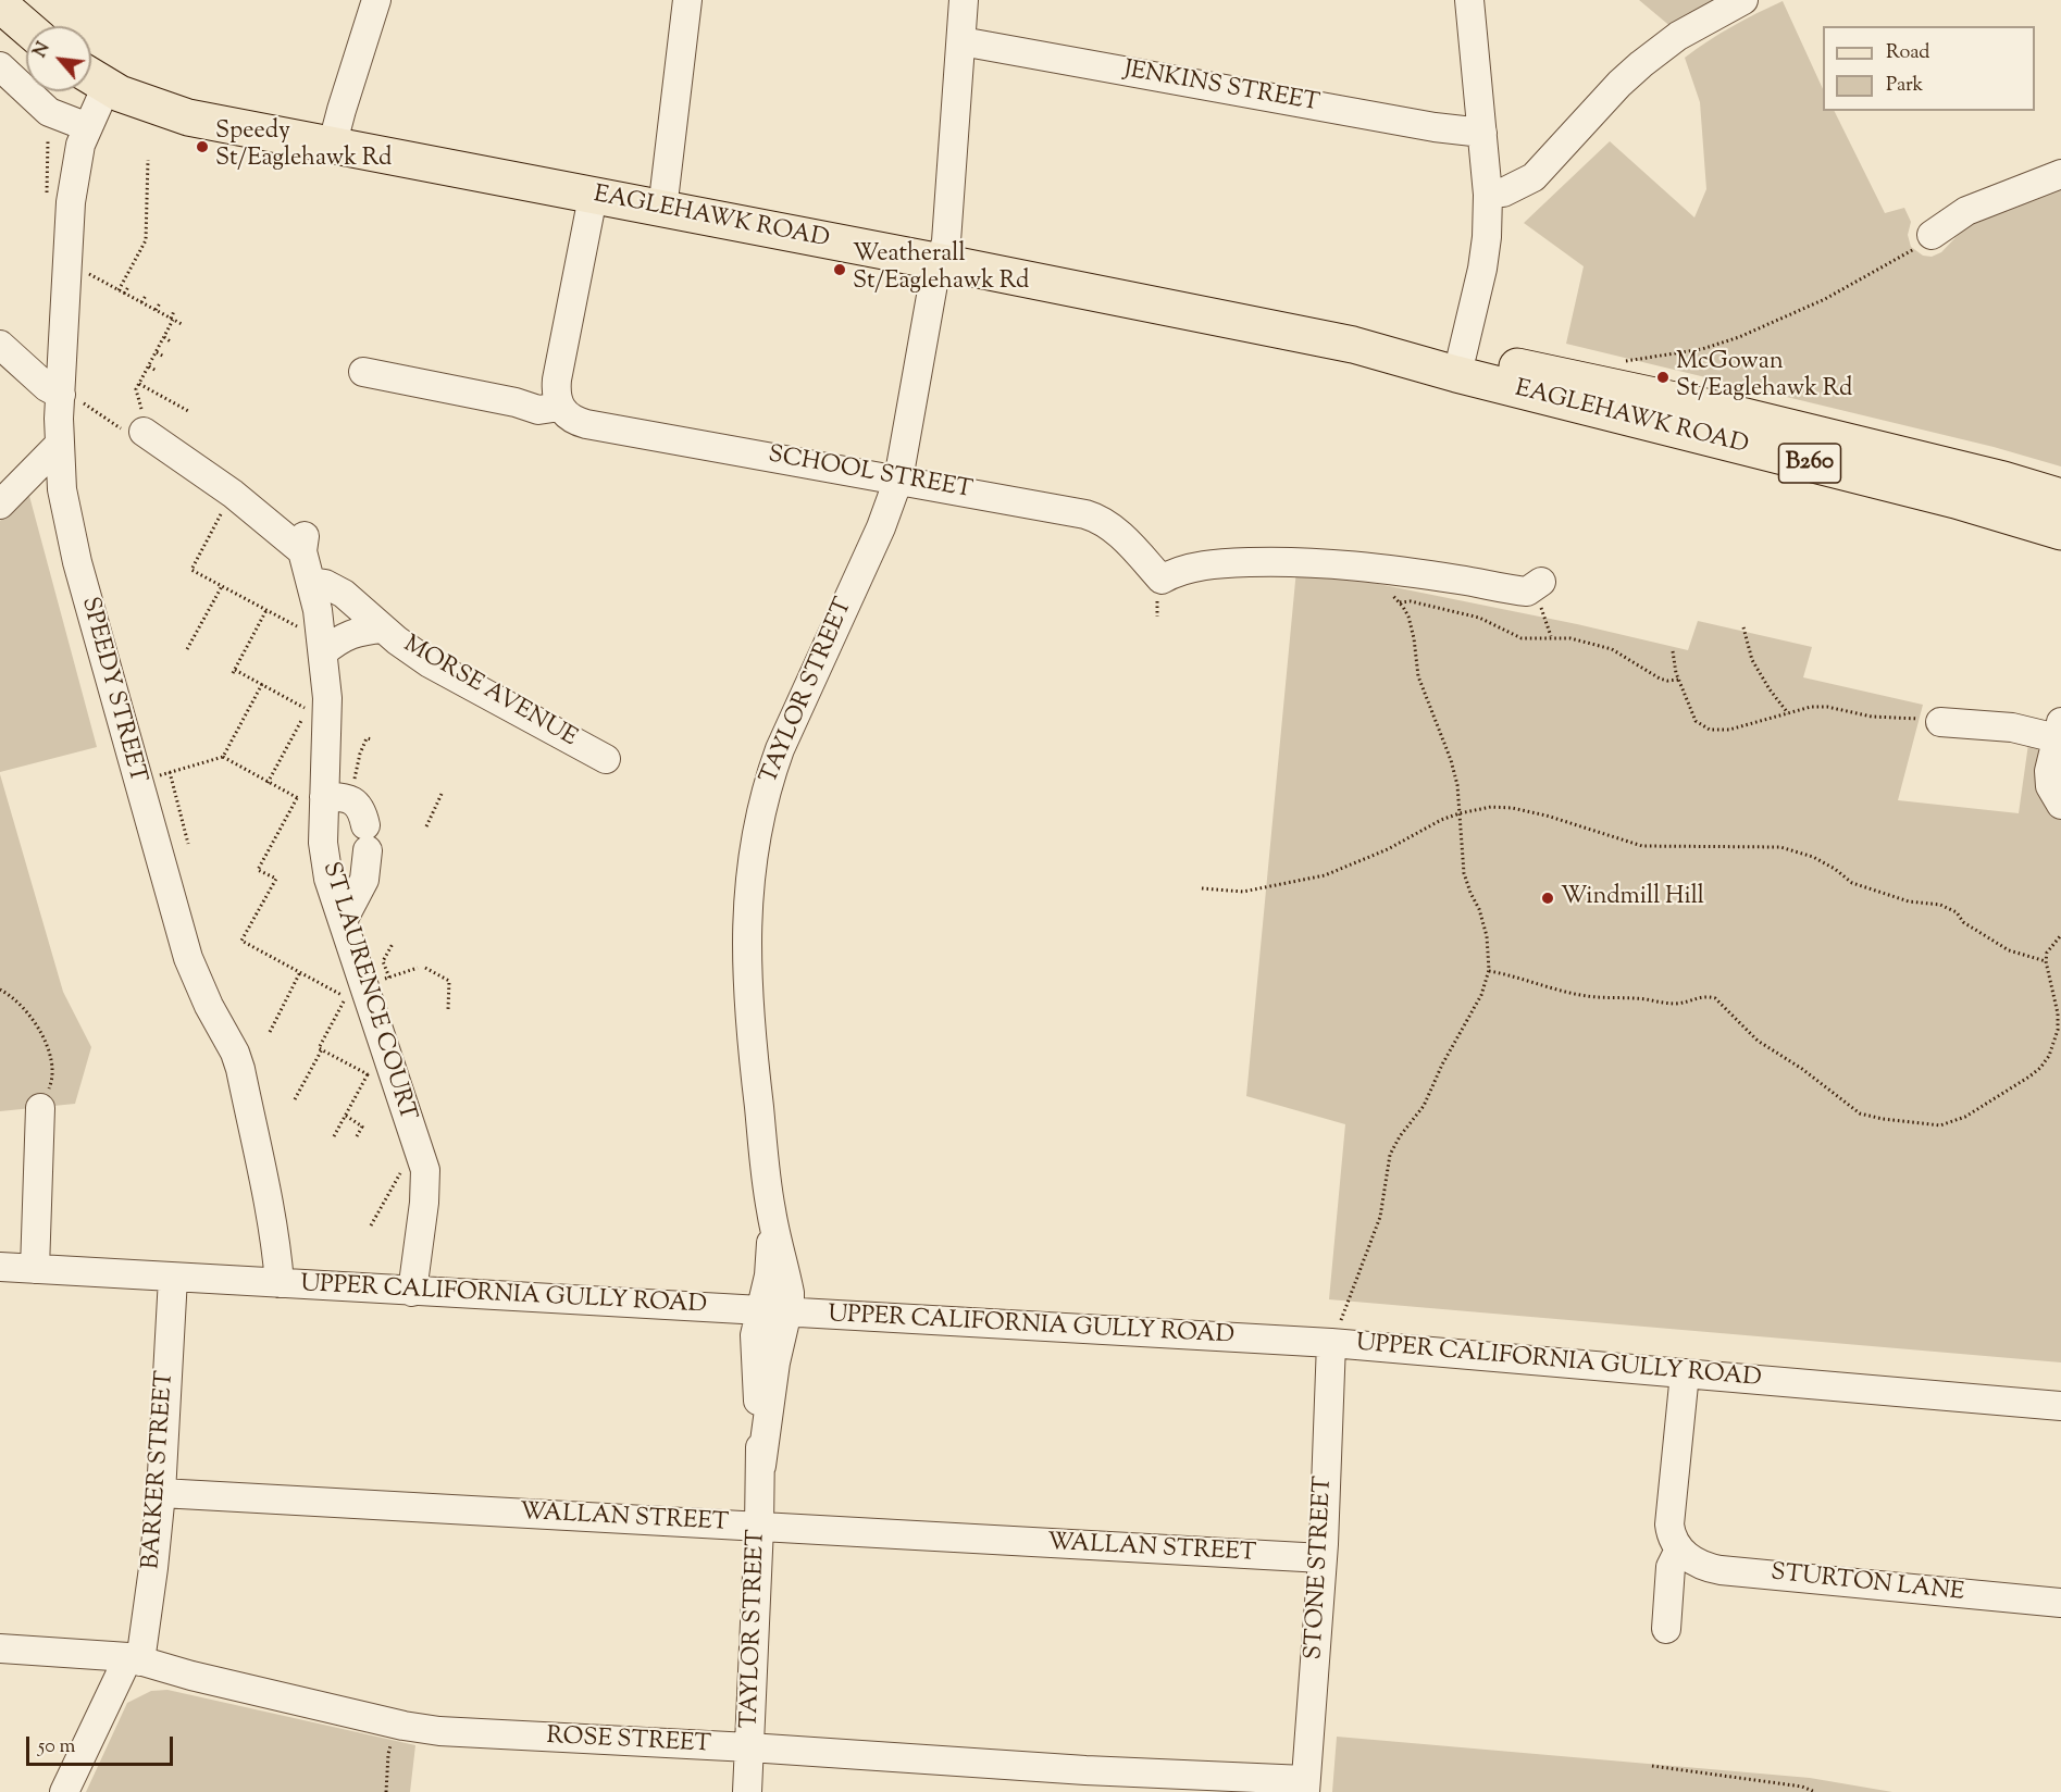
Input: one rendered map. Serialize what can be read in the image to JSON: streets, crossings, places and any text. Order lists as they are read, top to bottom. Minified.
{"streets":{"main road":["EAGLEHAWK ROAD","B260"],"street":["JENKINS STREET","SCHOOL STREET","SPEEDY STREET","TAYLOR STREET","MORSE AVENUE","ST LAURENCE COURT","UPPER CALIFORNIA GULLY ROAD","BARKER STREET","WALLAN STREET","STONE STREET","STURTON LANE","ROSE STREET"]},"crossings":[["JENKINS STREET","TAYLOR STREET"],["EAGLEHAWK ROAD","SPEEDY STREET"],["EAGLEHAWK ROAD","TAYLOR STREET"],["SCHOOL STREET","TAYLOR STREET"],["SPEEDY STREET","UPPER CALIFORNIA GULLY ROAD"],["TAYLOR STREET","UPPER CALIFORNIA GULLY ROAD"],["TAYLOR STREET","WALLAN STREET"],["TAYLOR STREET","ROSE STREET"],["MORSE AVENUE","ST LAURENCE COURT"],["ST LAURENCE COURT","UPPER CALIFORNIA GULLY ROAD"],["UPPER CALIFORNIA GULLY ROAD","BARKER STREET"],["UPPER CALIFORNIA GULLY ROAD","STONE STREET"],["BARKER STREET","WALLAN STREET"],["BARKER STREET","ROSE STREET"],["WALLAN STREET","STONE STREET"],["STONE STREET","ROSE STREET"]],"places":["Speedy St/Eaglehawk Rd","Weatherall St/Eaglehawk Rd","McGowan St/Eaglehawk Rd","Windmill Hill"],"legend":["Road","Park"],"scale_bar":"50 m","north":"top left"}
